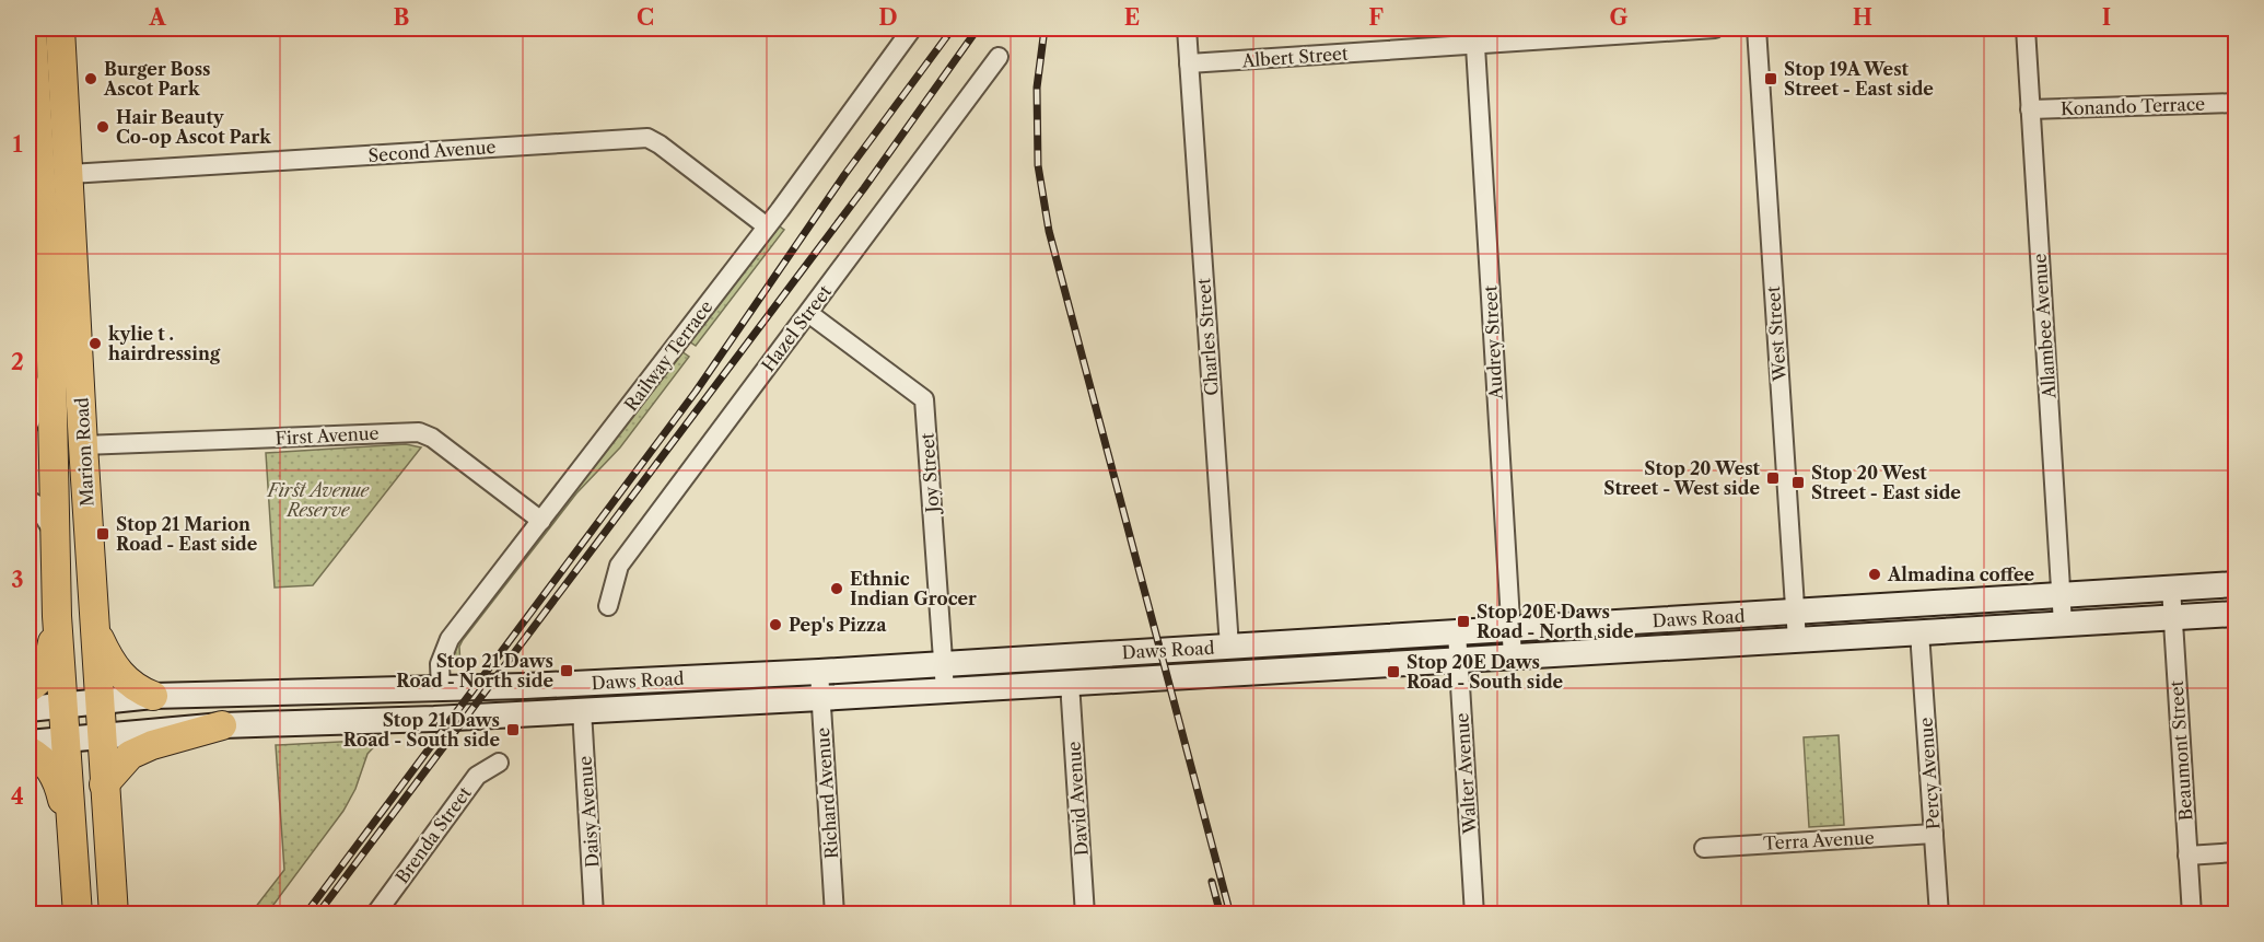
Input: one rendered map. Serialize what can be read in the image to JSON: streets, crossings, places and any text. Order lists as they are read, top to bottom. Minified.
{"streets":{"main road":["Marion Road","Daws Road"],"street":["Albert Street","Konando Terrace","Second Avenue","Allambee Avenue","Hazel Street","West Street","Charles Street","Audrey Street","Railway Terrace","First Avenue","Joy Street","Beaumont Street","Walter Avenue","Percy Avenue","Richard Avenue","David Avenue","Daisy Avenue","Brenda Street","Terra Avenue"]},"crossings":[["Albert Street","Charles Street"],["Albert Street","Audrey Street"],["Konando Terrace","Allambee Avenue"],["Second Avenue","Railway Terrace"],["Second Avenue","Marion Road"],["Allambee Avenue","Daws Road"],["Hazel Street","Joy Street"],["West Street","Daws Road"],["Charles Street","Daws Road"],["Audrey Street","Daws Road"],["Railway Terrace","First Avenue"],["Railway Terrace","Daws Road"],["First Avenue","Marion Road"],["Marion Road","Daws Road"],["Joy Street","Daws Road"],["Daws Road","Beaumont Street"],["Daws Road","Walter Avenue"],["Daws Road","Percy Avenue"],["Daws Road","Richard Avenue"],["Daws Road","David Avenue"],["Daws Road","Daisy Avenue"],["Percy Avenue","Terra Avenue"]],"parks":["First Avenue Reserve"],"places":{"other":["Burger Boss Ascot Park","Hair Beauty Co-op Ascot Park","kylie t . hairdressing","Almadina coffee","Ethnic Indian Grocer","Pep's Pizza"],"transit":["Stop 19A West Street - East side","Stop 20 West Street - West side","Stop 20 West Street - East side","Stop 21 Marion Road - East side","Stop 20E Daws Road - North side","Stop 21 Daws Road - North side","Stop 20E Daws Road - South side","Stop 21 Daws Road - South side"]},"grid":{"columns":["A","B","C","D","E","F","G","H","I"],"rows":["1","2","3","4"]}}
